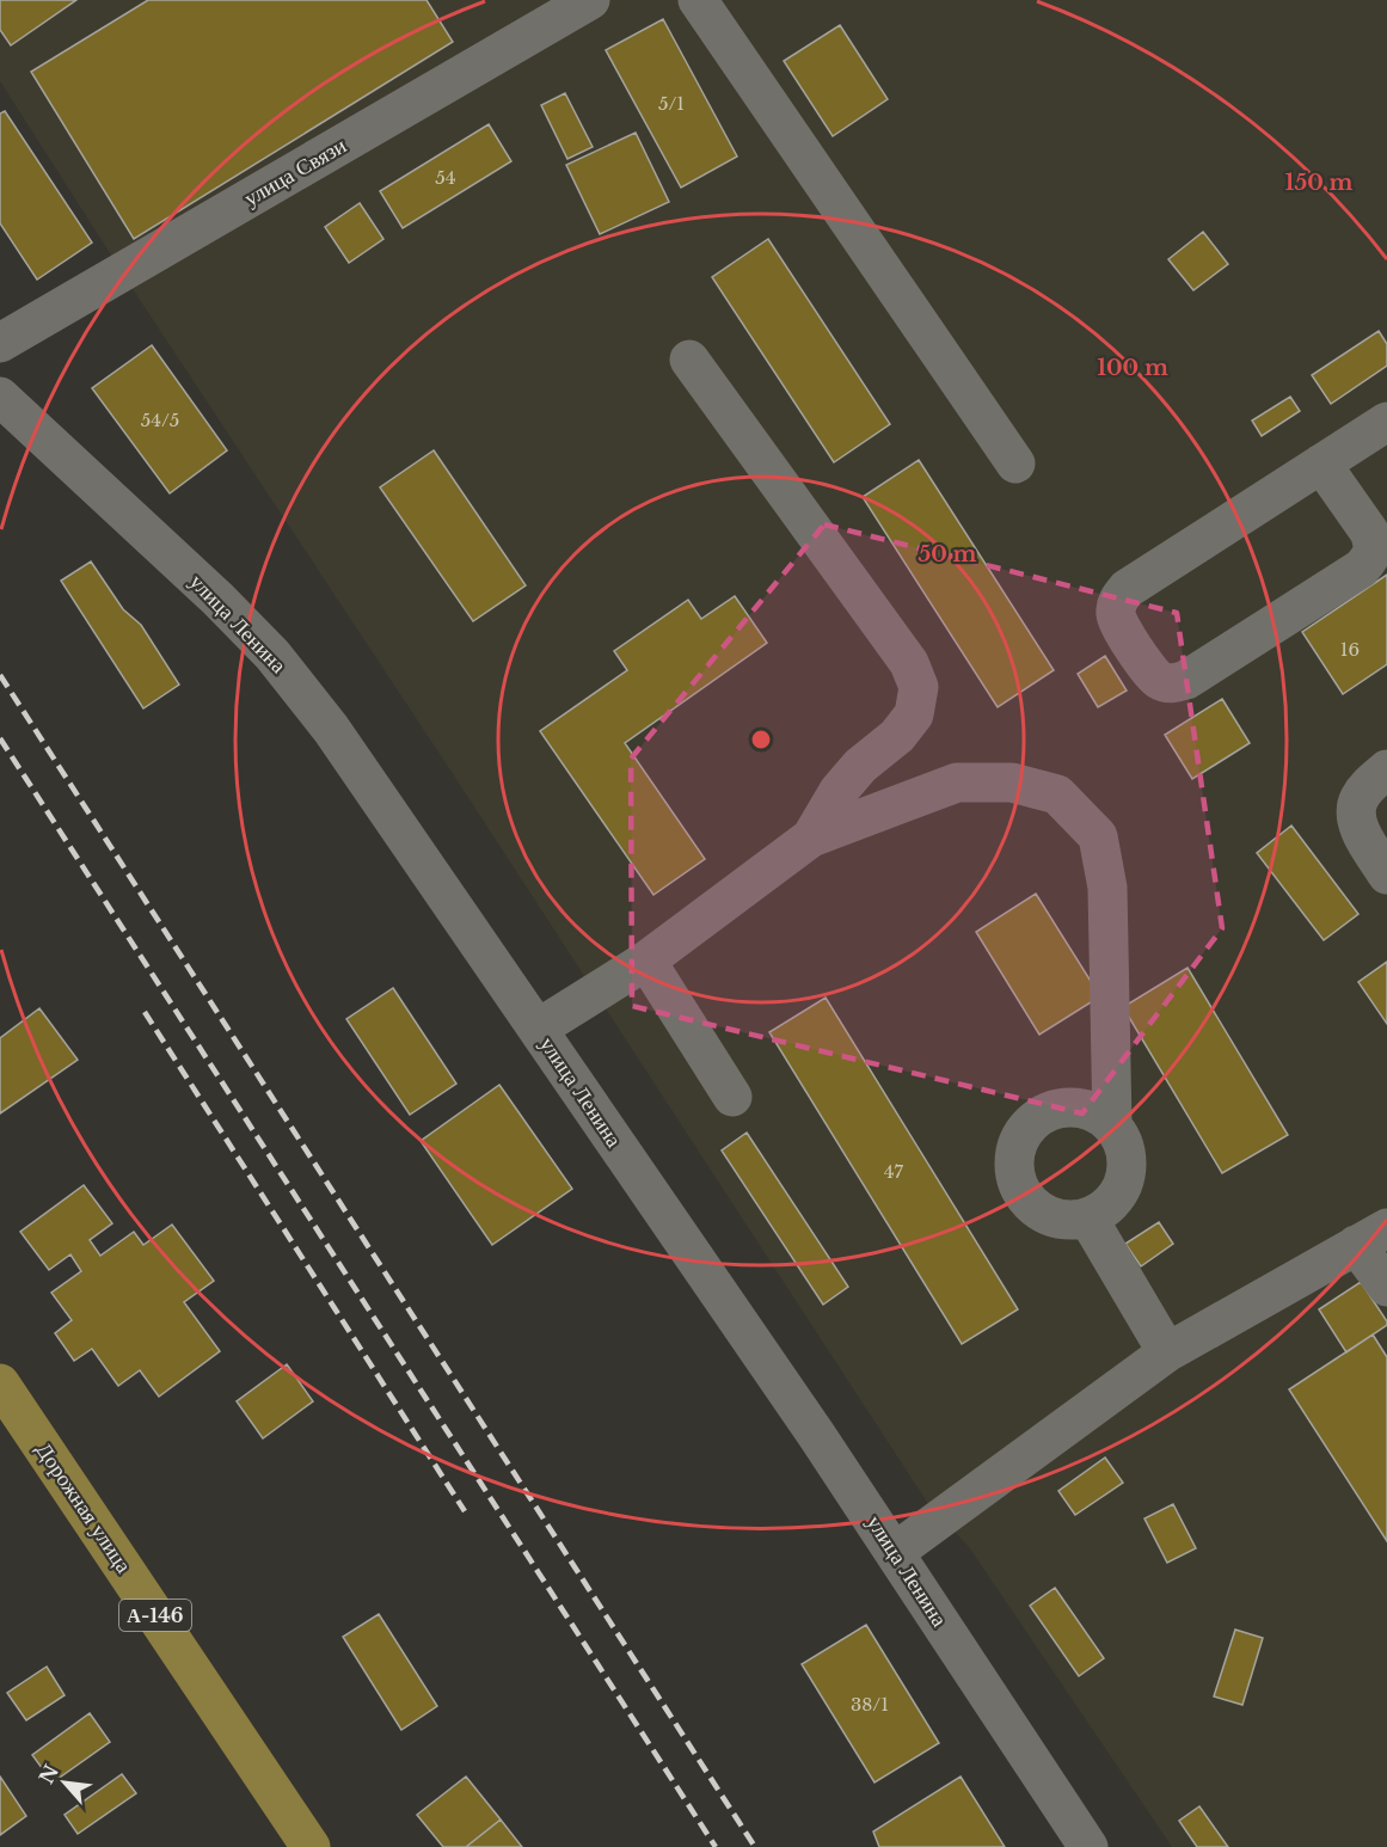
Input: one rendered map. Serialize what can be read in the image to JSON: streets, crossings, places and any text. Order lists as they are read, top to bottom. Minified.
{"streets":{"main road":["Дорожная улица","А-146"],"street":["улица Связи","улица Ленина"]},"house_numbers":["5/1","54","54/5","16","47","38/1"],"north":"top left","rings":["150 m","100 m","50 m"]}
